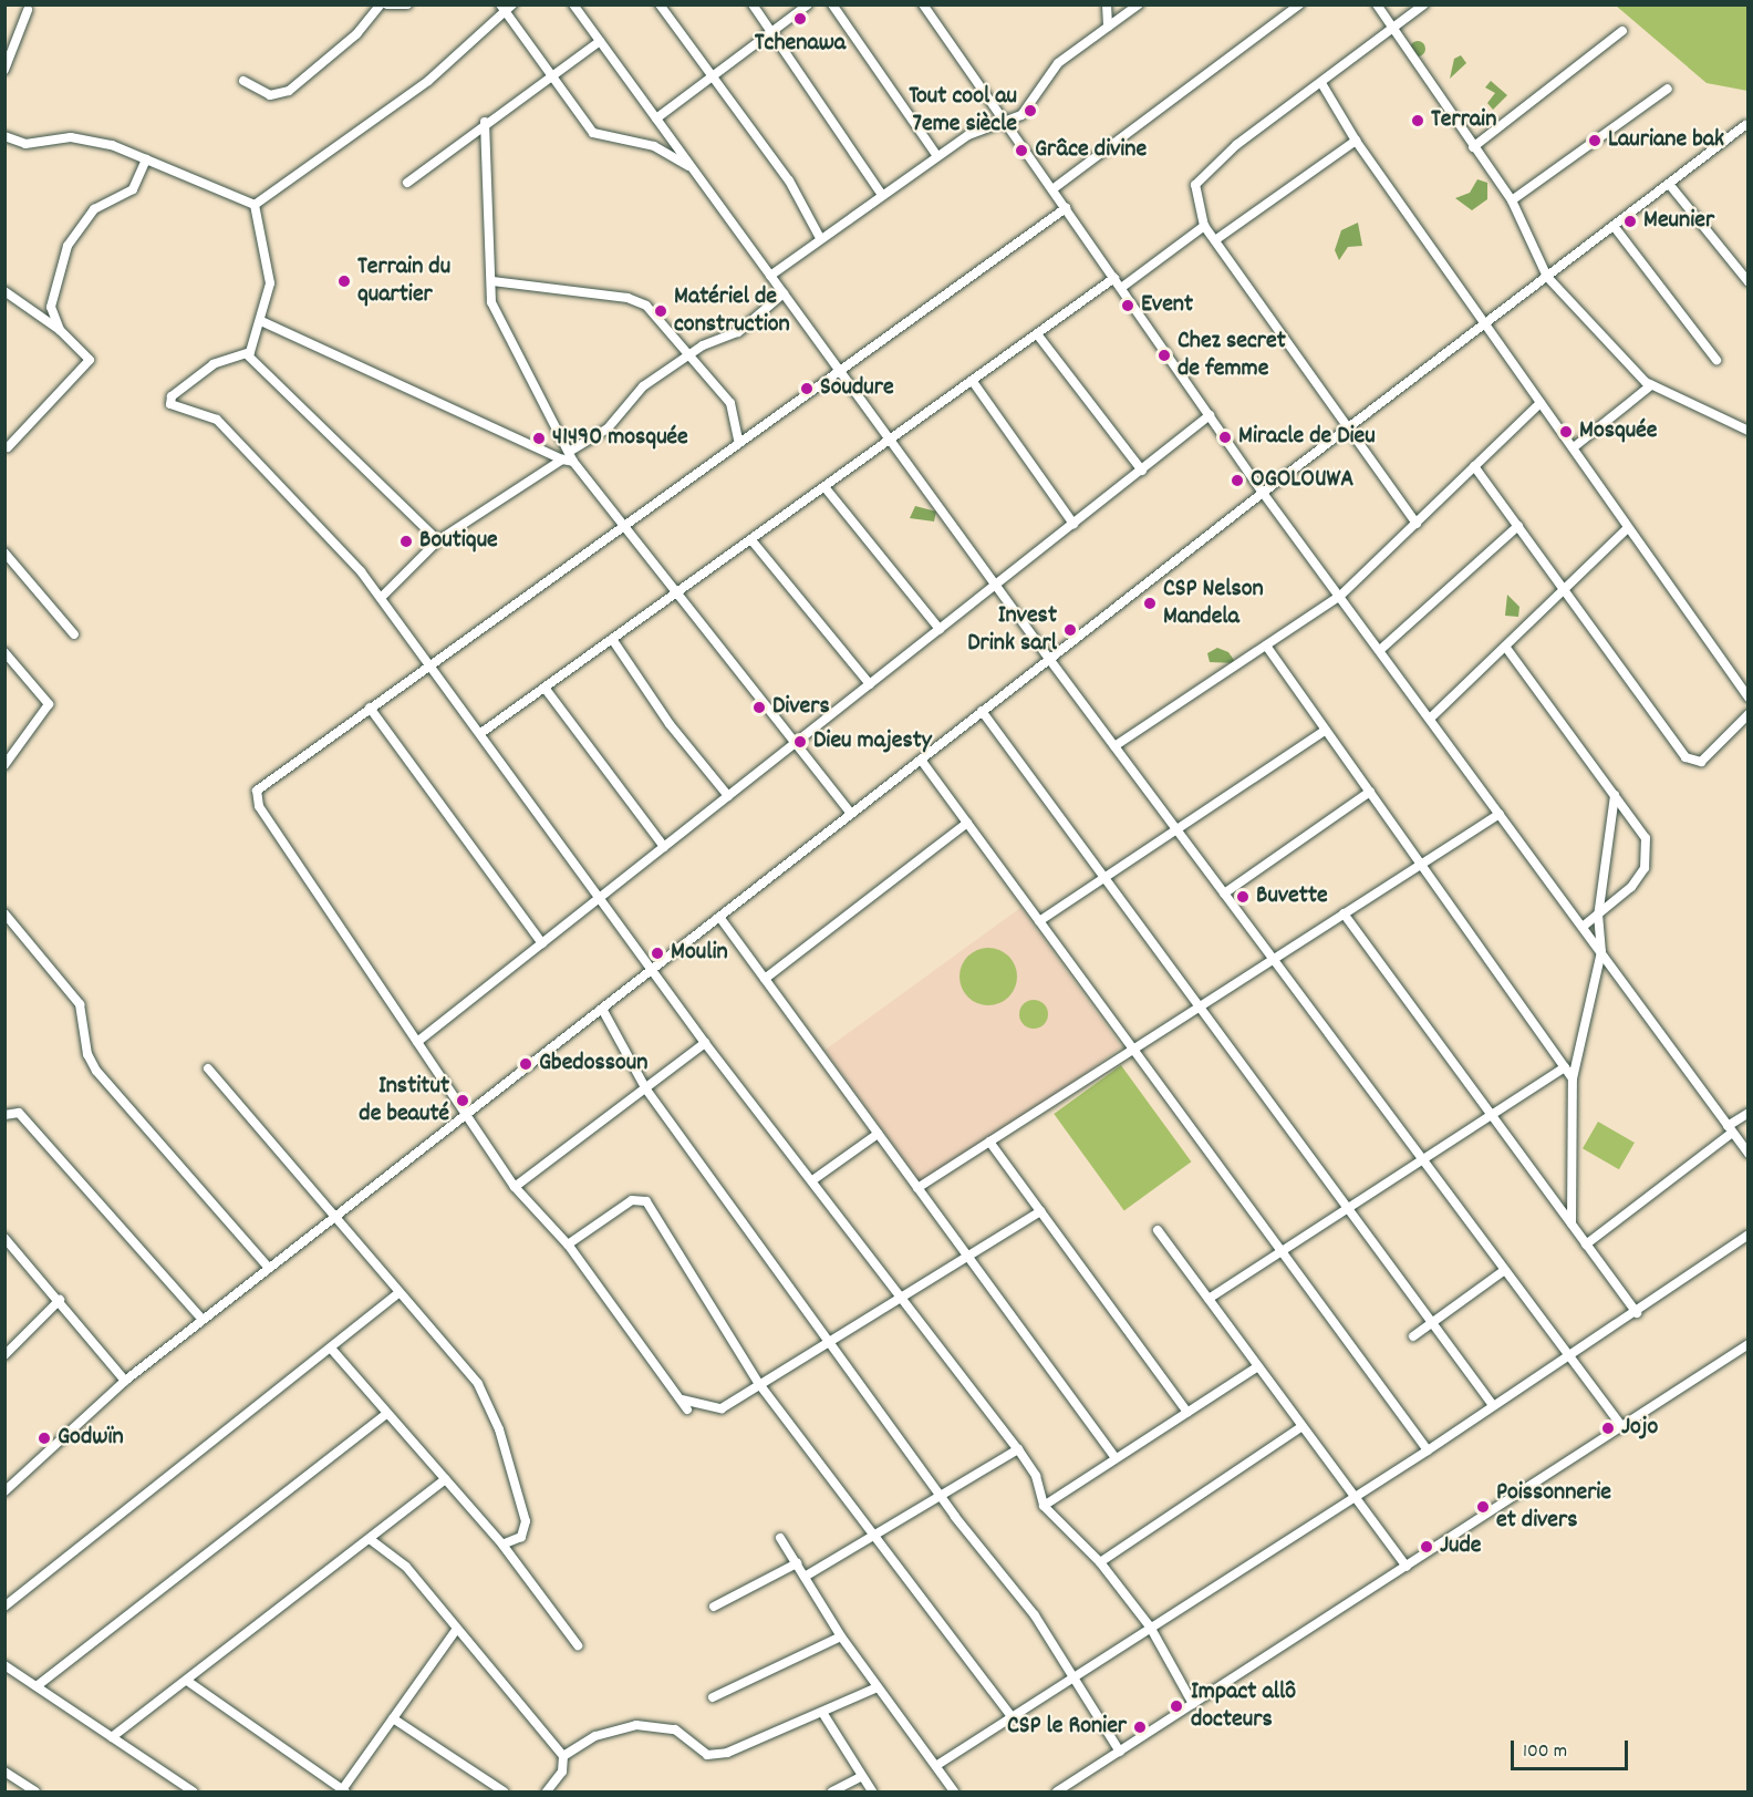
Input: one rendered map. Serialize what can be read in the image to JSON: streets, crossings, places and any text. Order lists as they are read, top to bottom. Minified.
{"places":["Tchenawa","Tout cool au 7eme siècle","Terrain","Lauriane bak","Grâce divine","Meunier","Terrain du quartier","Event","Matériel de construction","Chez secret de femme","Soudure","Mosquée","Miracle de Dieu","41490 mosquée","OGOLOUWA","Boutique","CSP Nelson Mandela","Invest Drink sarl","Divers","Dieu majesty","Buvette","Moulin","Gbedossoun","Institut de beauté","Jojo","Godwïn","Poissonnerie et divers","Jude","Impact allô docteurs","CSP le Ronier"],"scale_bar":"100 m"}
